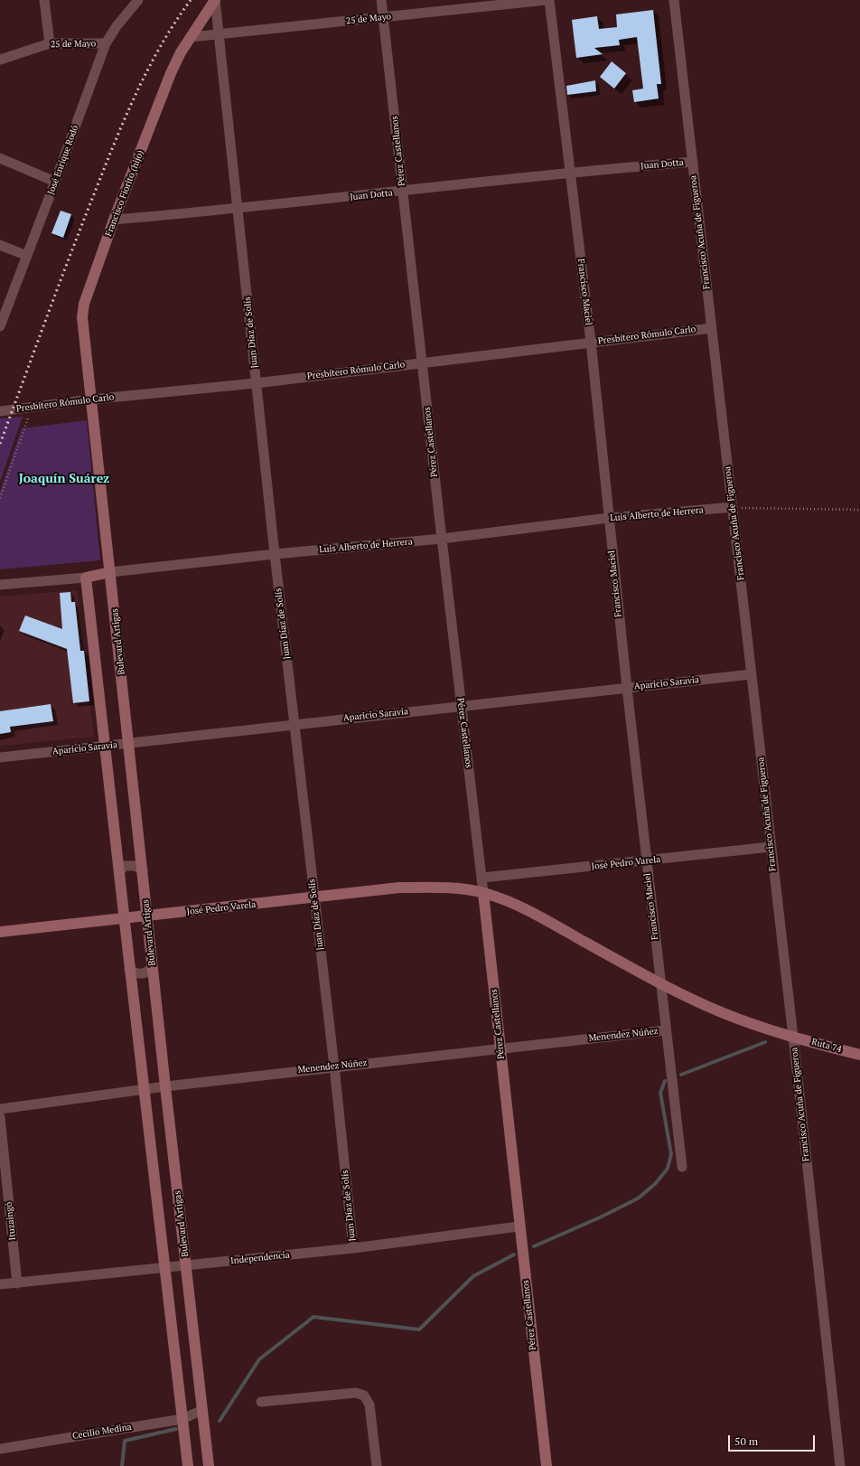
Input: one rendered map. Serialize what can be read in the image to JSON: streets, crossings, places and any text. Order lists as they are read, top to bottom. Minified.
{"streets":{"street":["25 de Mayo","Pérez Castellanos","José Enrique Rodó","Juan Dotta","Francisco Fiorito (hijo)","Francisco Acuña de Figueroa","Francisco Maciel","Juan Díaz de Solís","Presbítero Rómulo Carlo","Luis Alberto de Herrera","Bulevard Artigas","Aparicio Saravia","José Pedro Varela","Menendez Núñez","Ruta 74","Ituzaingó","Independencia","Cecilio Medina"]},"crossings":[["25 de Mayo","Pérez Castellanos"],["25 de Mayo","José Enrique Rodó"],["25 de Mayo","Francisco Fiorito (hijo)"],["25 de Mayo","Francisco Maciel"],["25 de Mayo","Juan Díaz de Solís"],["Pérez Castellanos","Juan Dotta"],["Pérez Castellanos","Presbítero Rómulo Carlo"],["Pérez Castellanos","Luis Alberto de Herrera"],["Pérez Castellanos","Aparicio Saravia"],["Pérez Castellanos","José Pedro Varela"],["Pérez Castellanos","Menendez Núñez"],["Pérez Castellanos","Independencia"],["Juan Dotta","Francisco Fiorito (hijo)"],["Juan Dotta","Francisco Acuña de Figueroa"],["Juan Dotta","Francisco Maciel"],["Juan Dotta","Juan Díaz de Solís"],["Francisco Fiorito (hijo)","Juan Díaz de Solís"],["Francisco Fiorito (hijo)","Presbítero Rómulo Carlo"],["Francisco Fiorito (hijo)","Bulevard Artigas"],["Francisco Acuña de Figueroa","Presbítero Rómulo Carlo"],["Francisco Acuña de Figueroa","Luis Alberto de Herrera"],["Francisco Acuña de Figueroa","Aparicio Saravia"],["Francisco Acuña de Figueroa","José Pedro Varela"],["Francisco Acuña de Figueroa","Ruta 74"],["Francisco Maciel","Presbítero Rómulo Carlo"],["Francisco Maciel","Luis Alberto de Herrera"],["Francisco Maciel","Aparicio Saravia"],["Francisco Maciel","José Pedro Varela"],["Francisco Maciel","Menendez Núñez"],["Francisco Maciel","Ruta 74"],["Juan Díaz de Solís","Presbítero Rómulo Carlo"],["Juan Díaz de Solís","Luis Alberto de Herrera"],["Juan Díaz de Solís","Aparicio Saravia"],["Juan Díaz de Solís","José Pedro Varela"],["Juan Díaz de Solís","Menendez Núñez"],["Juan Díaz de Solís","Independencia"],["Presbítero Rómulo Carlo","Bulevard Artigas"],["Luis Alberto de Herrera","Bulevard Artigas"],["Bulevard Artigas","Aparicio Saravia"],["Bulevard Artigas","José Pedro Varela"],["Bulevard Artigas","Menendez Núñez"],["Bulevard Artigas","Independencia"],["Bulevard Artigas","Cecilio Medina"],["José Pedro Varela","Ruta 74"],["Ituzaingó","Independencia"]],"districts":["Joaquín Suárez"],"scale_bar":"50 m"}
